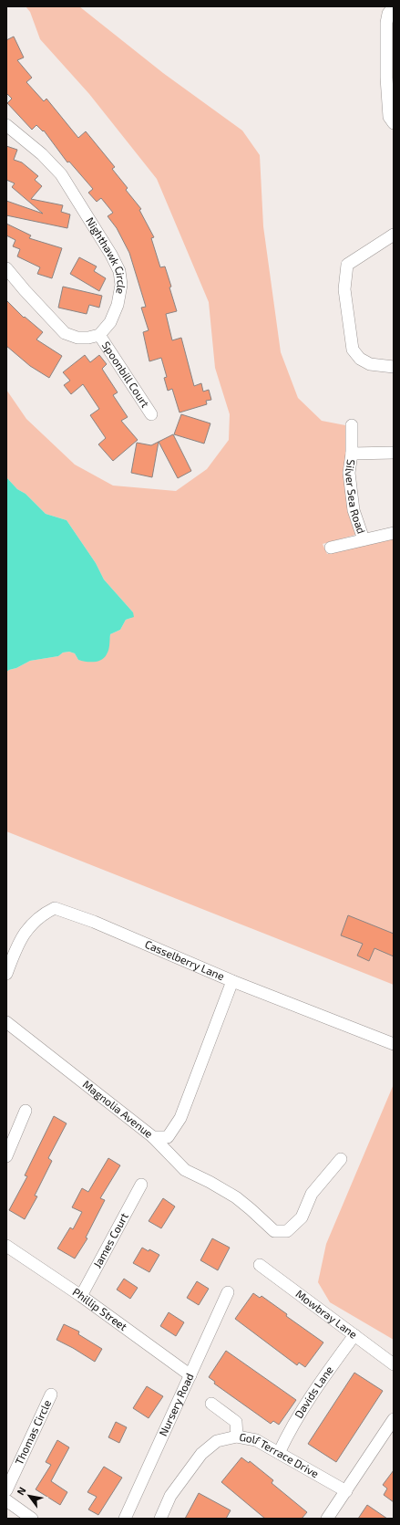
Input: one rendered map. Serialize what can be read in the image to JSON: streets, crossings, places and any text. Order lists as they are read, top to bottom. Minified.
{"streets":{"street":["Nighthawk Circle","Spoonbill Court","Silver Sea Road","Casselberry Lane","Magnolia Avenue","James Court","Phillip Street","Mowbray Lane","Davids Lane","Nursery Road","Thomas Circle","Golf Terrace Drive"]},"crossings":[["Nighthawk Circle","Spoonbill Court"],["Casselberry Lane","Magnolia Avenue"],["James Court","Phillip Street"],["Phillip Street","Nursery Road"],["Mowbray Lane","Davids Lane"],["Davids Lane","Golf Terrace Drive"]],"north":"top left"}
